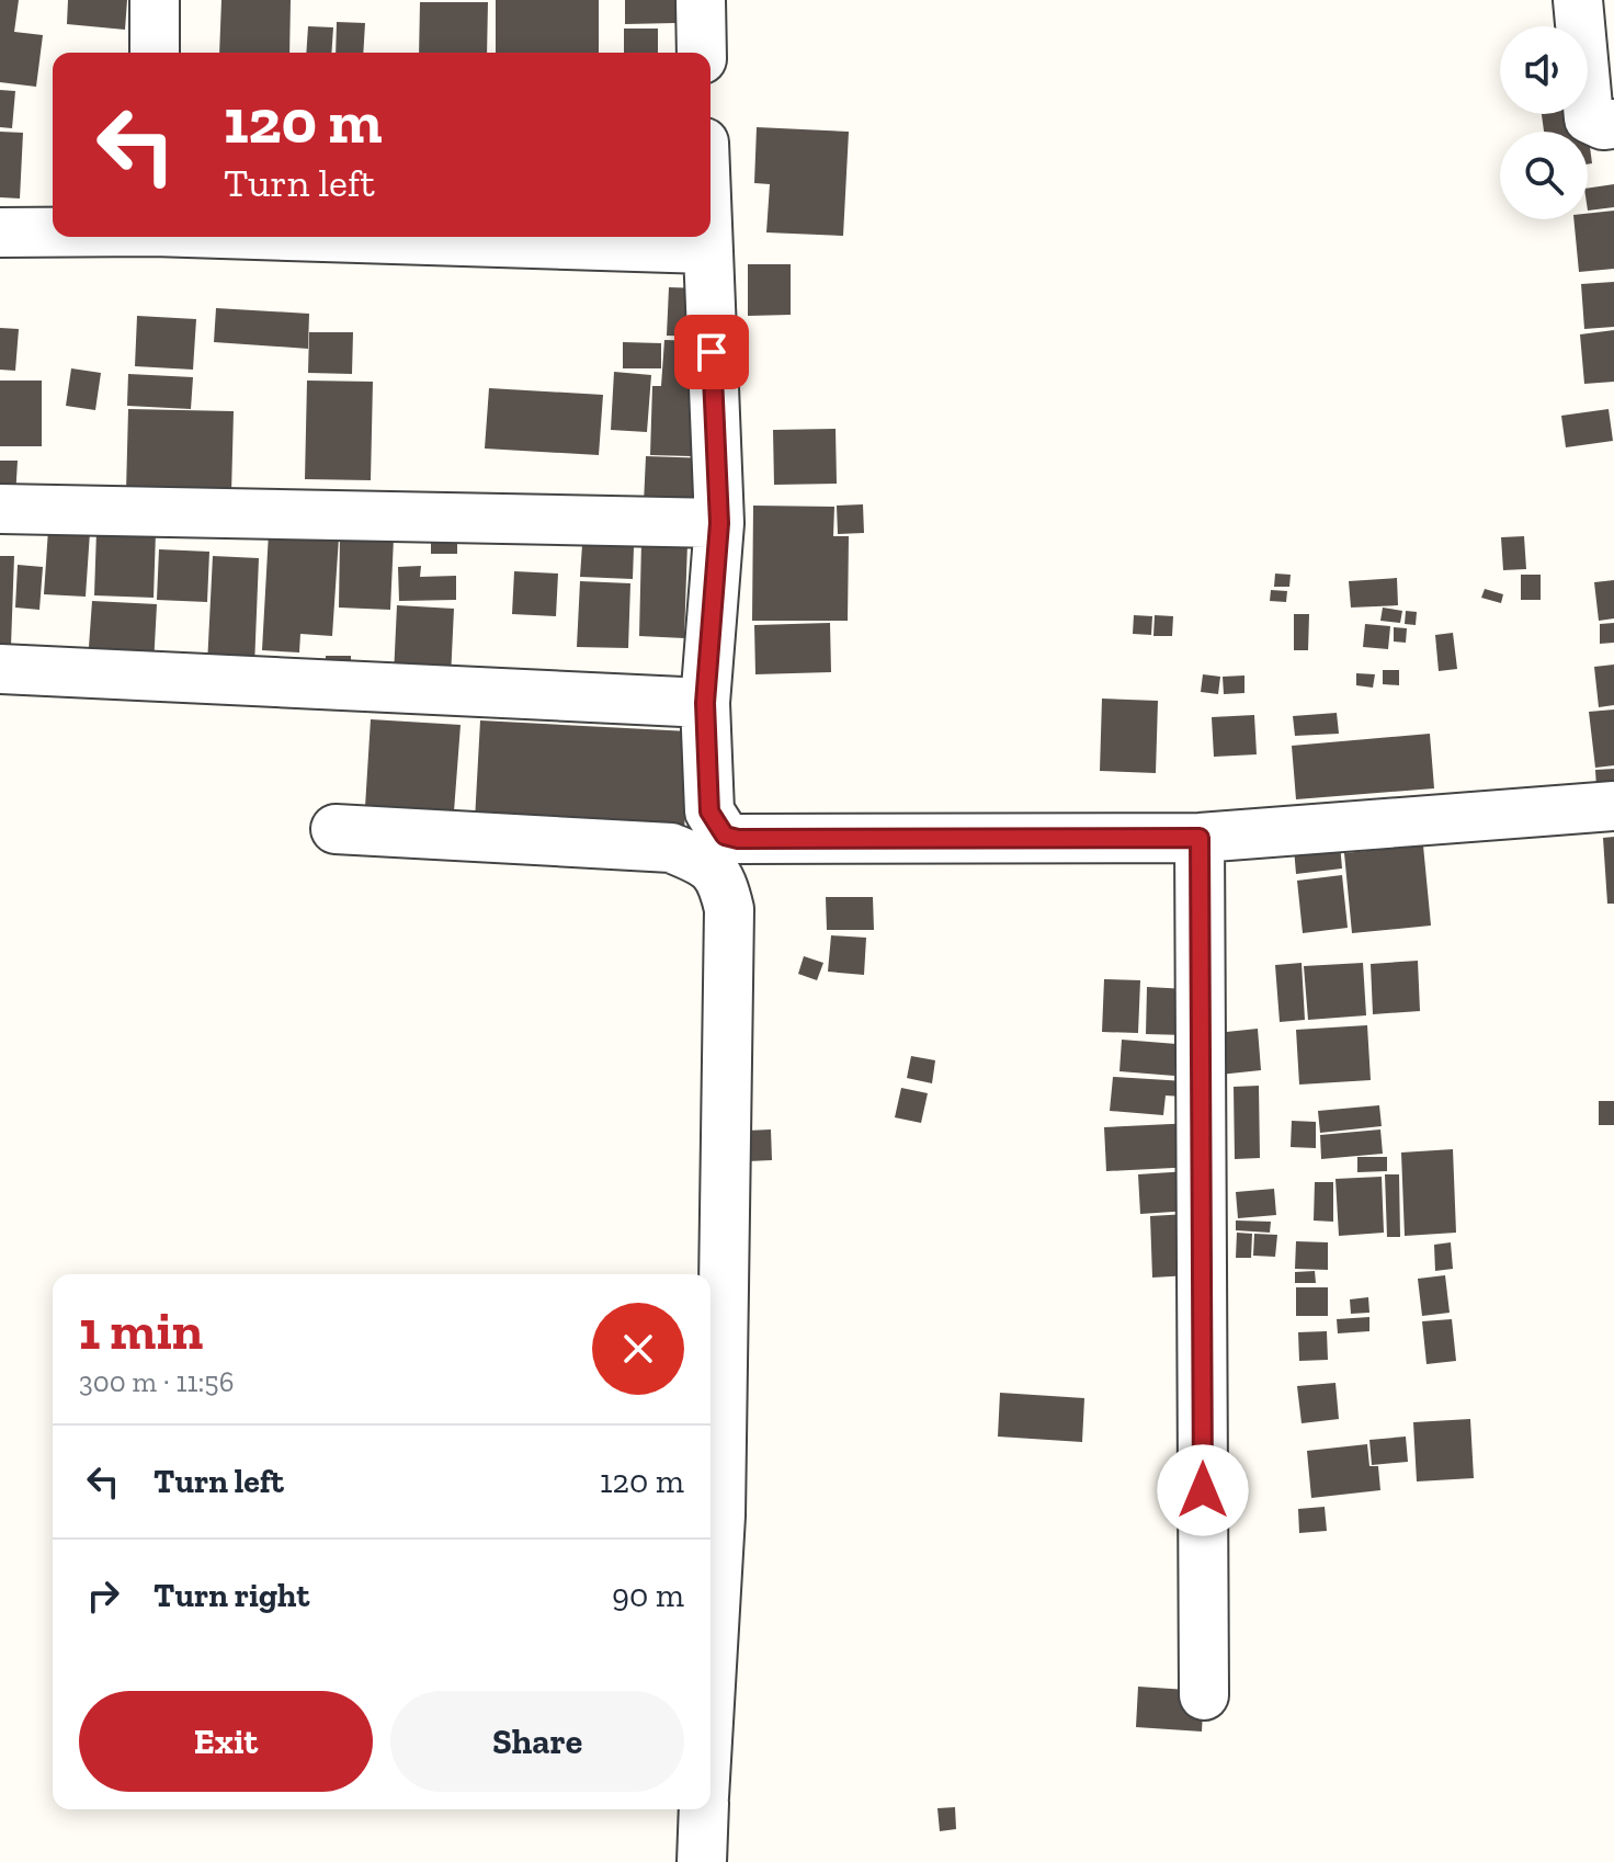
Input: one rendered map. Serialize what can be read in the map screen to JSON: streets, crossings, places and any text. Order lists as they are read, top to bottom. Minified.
{"page":{"turn":["120 m","Turn left"],"heading":["1 min","300 m · 11:56"],"list":[{"name":"Turn left","value":"120 m"},{"name":"Turn right","value":"90 m"}],"buttons":["Exit","Share"]}}
